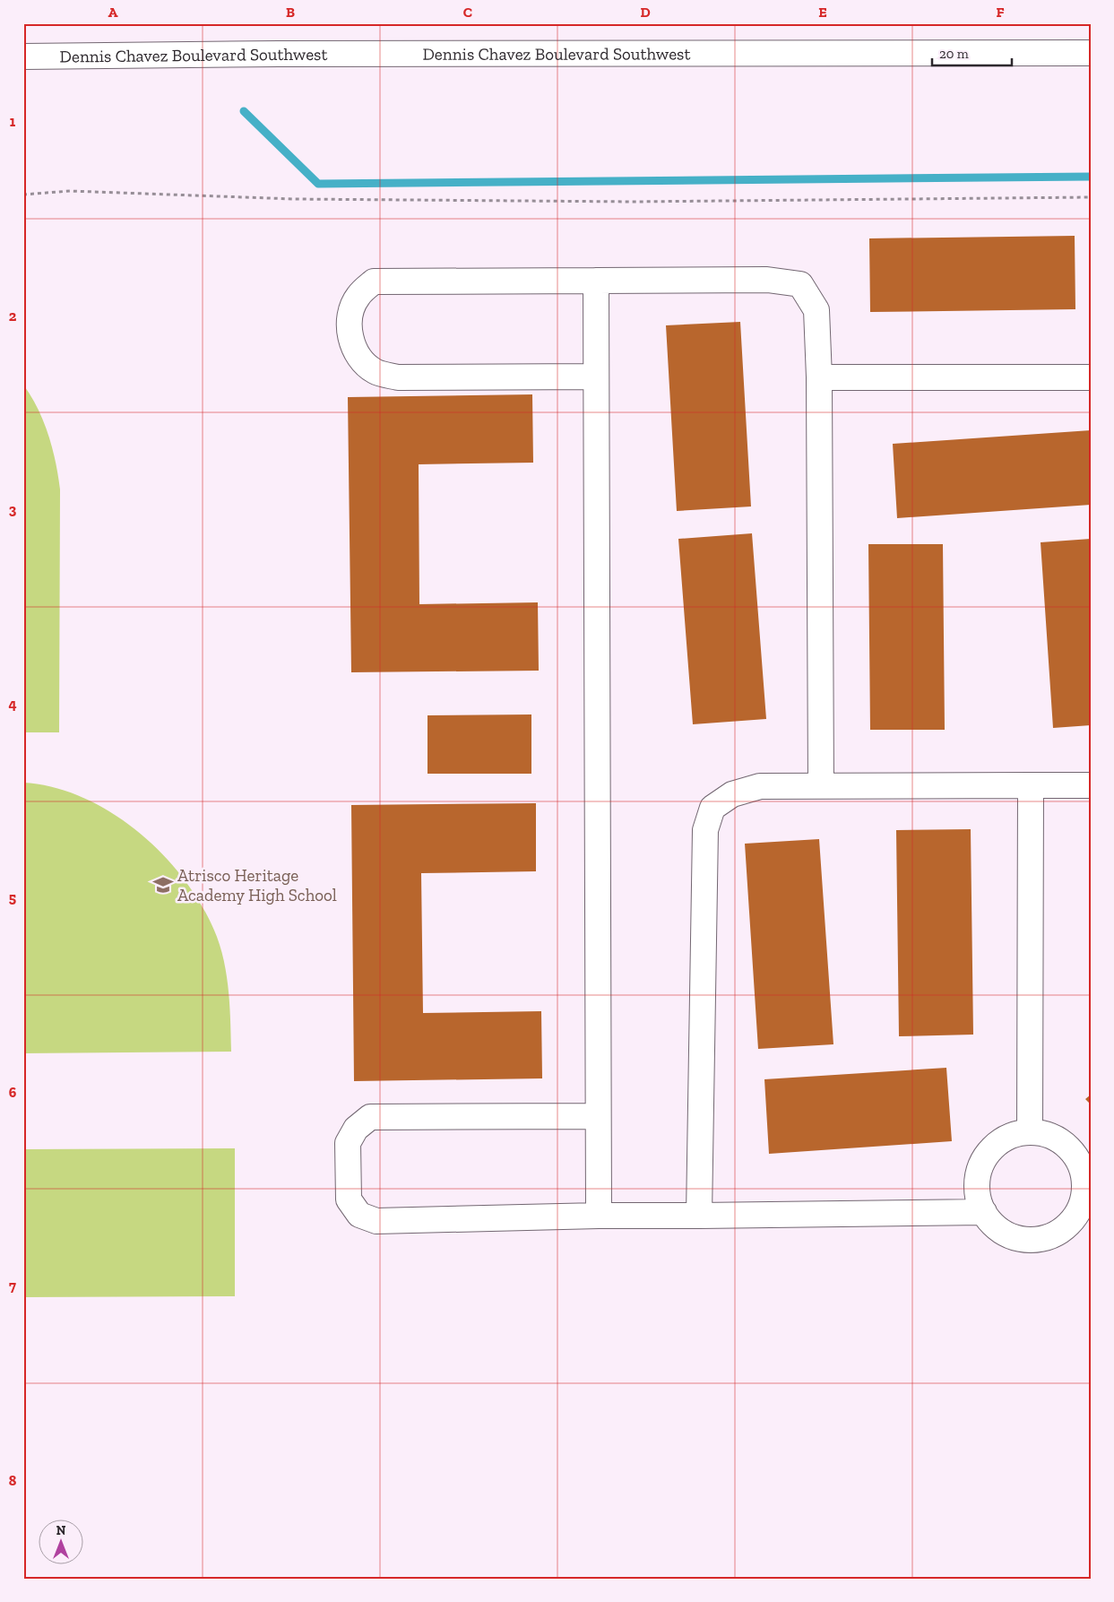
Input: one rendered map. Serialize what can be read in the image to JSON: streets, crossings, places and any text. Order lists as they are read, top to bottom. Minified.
{"streets":{"main road":["Dennis Chavez Boulevard Southwest"]},"places":{"school or university":["Atrisco Heritage Academy High School"]},"scale_bar":"20 m","north":"top","grid":{"columns":["A","B","C","D","E","F"],"rows":["1","2","3","4","5","6","7","8"]}}
